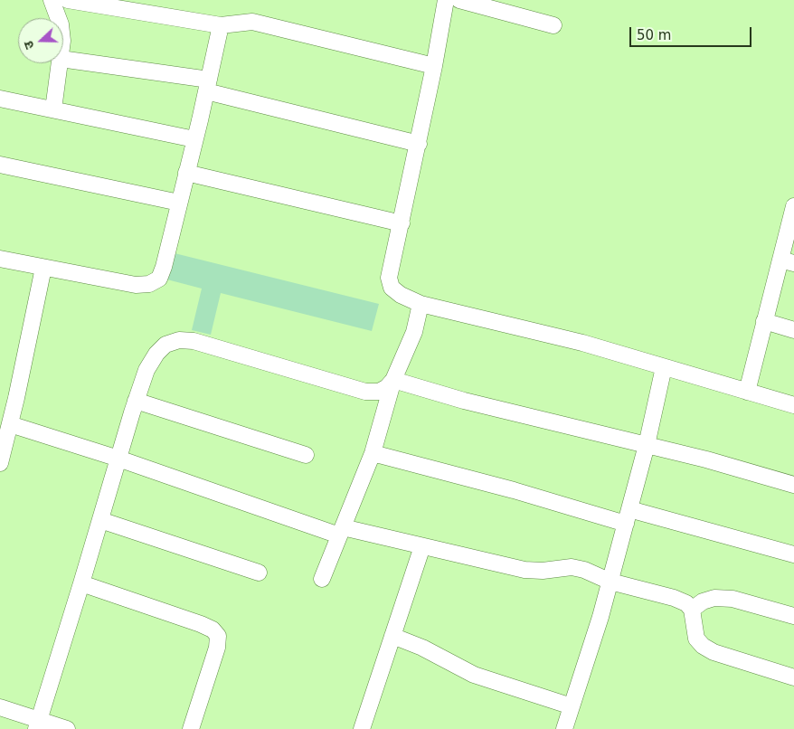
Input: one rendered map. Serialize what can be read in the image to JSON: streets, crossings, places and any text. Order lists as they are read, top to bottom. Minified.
{"scale_bar":"50 m","north":"left"}
